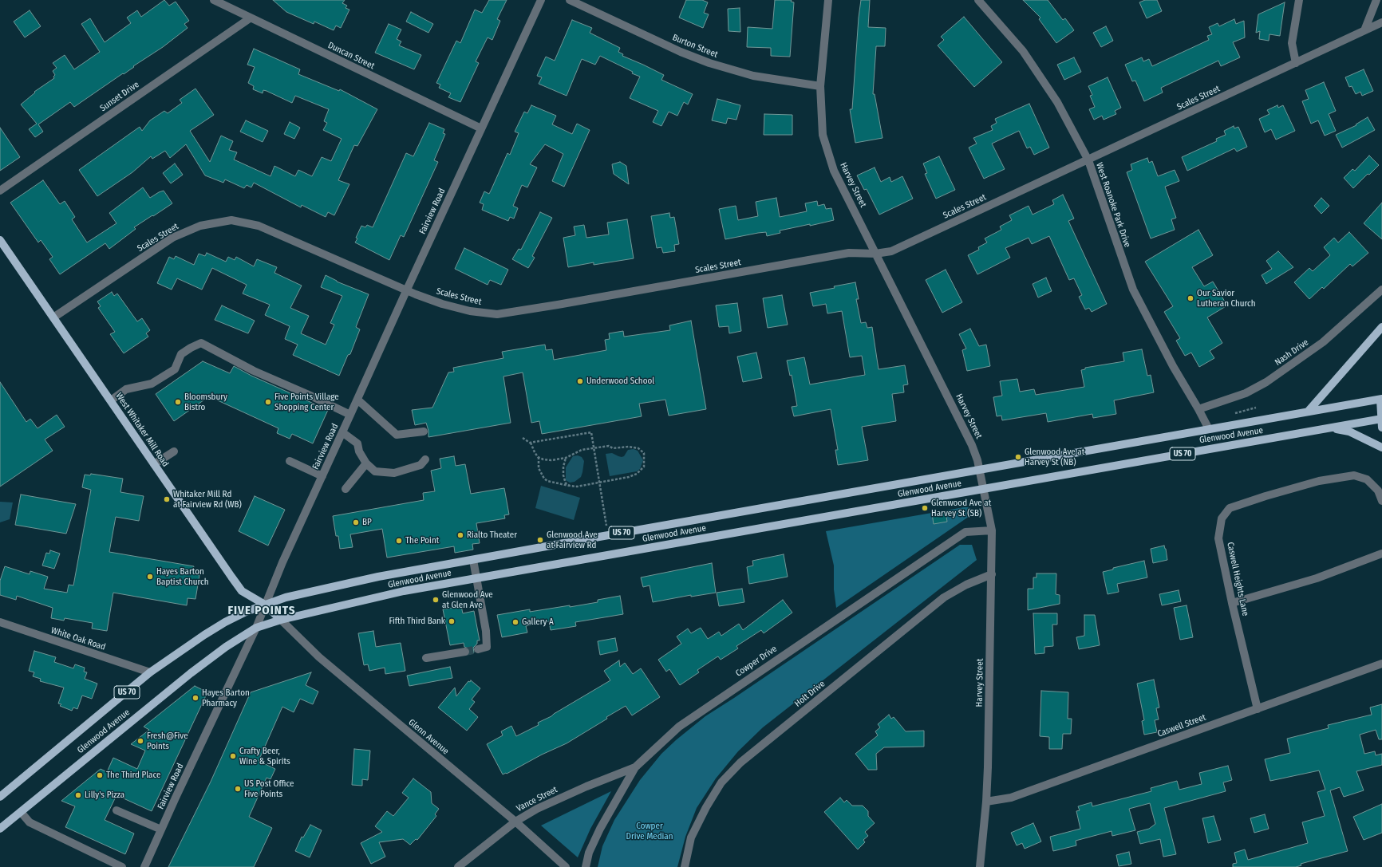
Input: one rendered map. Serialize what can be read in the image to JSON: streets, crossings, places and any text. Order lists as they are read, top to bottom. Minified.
{"streets":{"main road":["West Whitaker Mill Road","Glenwood Avenue","US 70"],"street":["Burton Street","Duncan Street","Sunset Drive","Scales Street","Harvey Street","West Roanoke Park Drive","Fairview Road","Nash Drive","Caswell Heights Lane","White Oak Road","Cowper Drive","Holt Drive","Caswell Street","Glenn Avenue","Vance Street"]},"crossings":[["Burton Street","Harvey Street"],["Duncan Street","Sunset Drive"],["Duncan Street","Fairview Road"],["Scales Street","Harvey Street"],["Scales Street","West Roanoke Park Drive"],["Scales Street","Fairview Road"],["Scales Street","West Whitaker Mill Road"],["Harvey Street","Glenwood Avenue"],["Harvey Street","Cowper Drive"],["Harvey Street","Holt Drive"],["Harvey Street","Caswell Street"],["West Roanoke Park Drive","Nash Drive"],["West Roanoke Park Drive","Glenwood Avenue"],["Fairview Road","West Whitaker Mill Road"],["Fairview Road","Glenwood Avenue"],["West Whitaker Mill Road","Glenwood Avenue"],["West Whitaker Mill Road","Glenn Avenue"],["Glenwood Avenue","White Oak Road"],["Glenwood Avenue","Glenn Avenue"],["Caswell Heights Lane","Caswell Street"],["Cowper Drive","Vance Street"],["Glenn Avenue","Vance Street"]],"districts":["FIVE POINTS"],"parks":["Cowper Drive Median"],"places":["Our Savior Lutheran Church","Underwood School","Bloomsbury Bistro","Five Points Village Shopping Center","Glenwood Ave at Harvey St (NB)","Whitaker Mill Rd at Fairview Rd (WB)","Glenwood Ave at Harvey St (SB)","BP","Rialto Theater","Glenwood Ave at Fairview Rd","The Point","Hayes Barton Baptist Church","Glenwood Ave at Glen Ave","Fifth Third Bank","Gallery A","Hayes Barton Pharmacy","Fresh@Five Points","Crafty Beer, Wine & Spirits","The Third Place","US Post Office Five Points","Lilly's Pizza"]}
